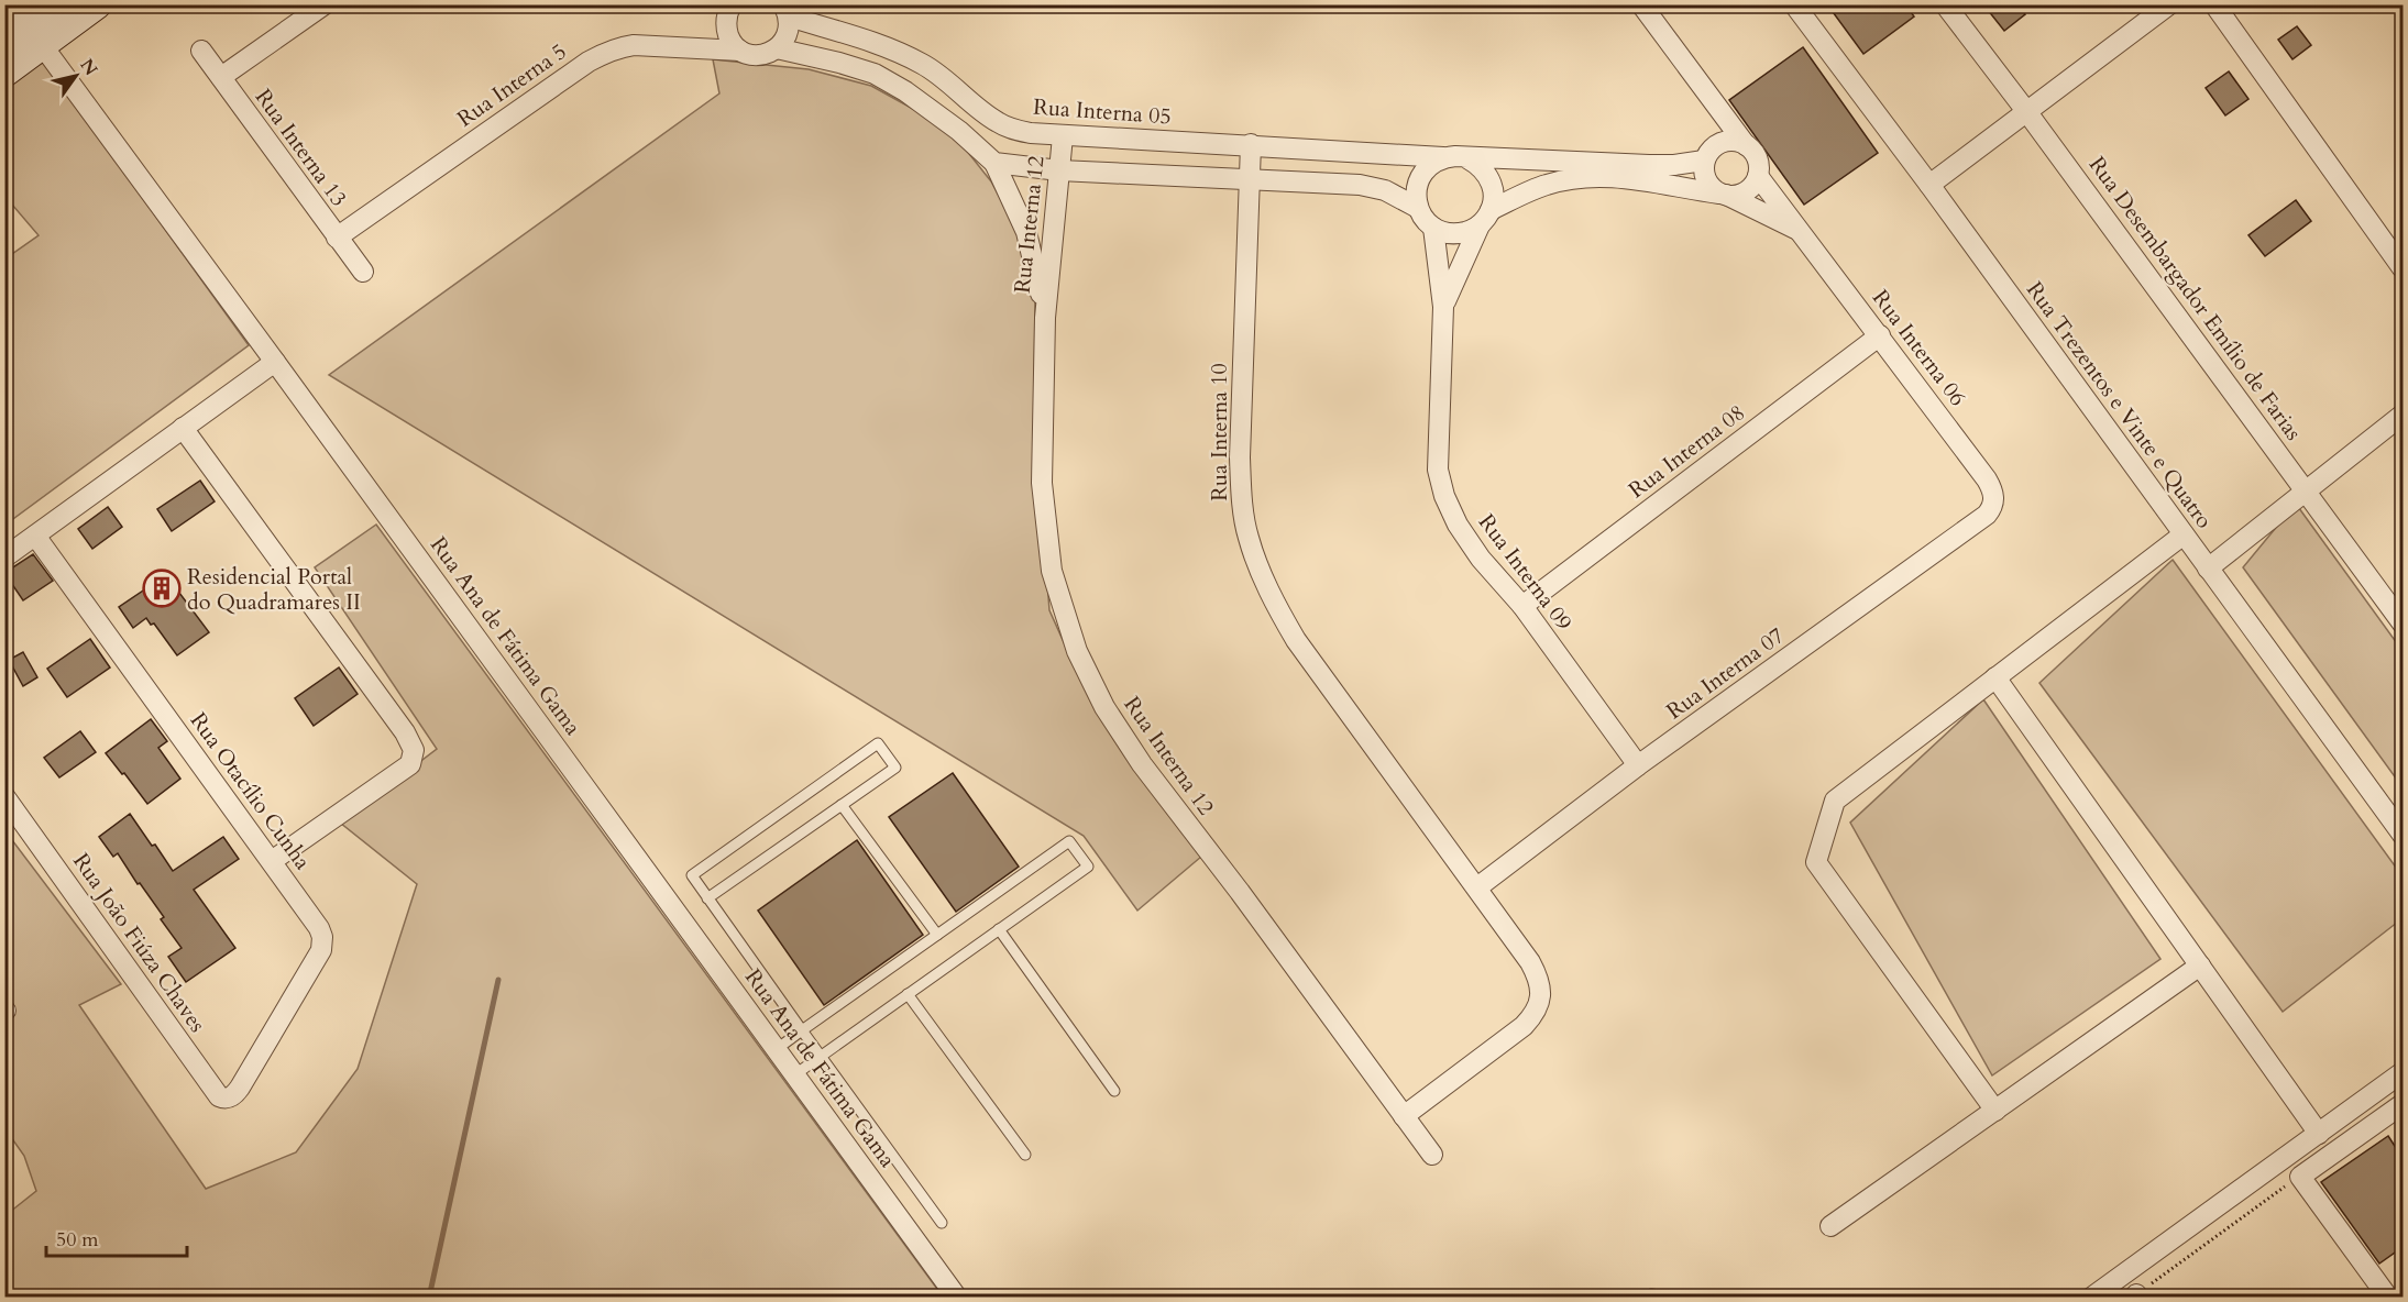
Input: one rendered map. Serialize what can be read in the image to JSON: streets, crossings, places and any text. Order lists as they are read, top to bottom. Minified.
{"streets":{"street":["Rua Interna 5","Rua Interna 05","Rua Interna 13","Rua Interna 12","Rua Desembargador Emílio de Farias","Rua Interna 06","Rua Trezentos e Vinte e Quatro","Rua Interna 10","Rua Interna 08","Rua Interna 09","Rua Ana de Fátima Gama","Rua Interna 07","Rua Otacílio Cunha","Rua João Fiúza Chaves"]},"crossings":[["Rua Interna 5","Rua Interna 13"],["Rua Interna 05","Rua Interna 12"],["Rua Interna 05","Rua Interna 10"],["Rua Interna 05","Rua Interna 09"],["Rua Interna 12","Rua Interna 10"],["Rua Interna 06","Rua Interna 08"],["Rua Interna 06","Rua Interna 07"],["Rua Interna 10","Rua Interna 07"],["Rua Interna 08","Rua Interna 09"],["Rua Interna 09","Rua Interna 07"],["Rua Otacílio Cunha","Rua João Fiúza Chaves"]],"places":{"building":["Residencial Portal do Quadramares II"]},"scale_bar":"50 m","north":"top right"}
